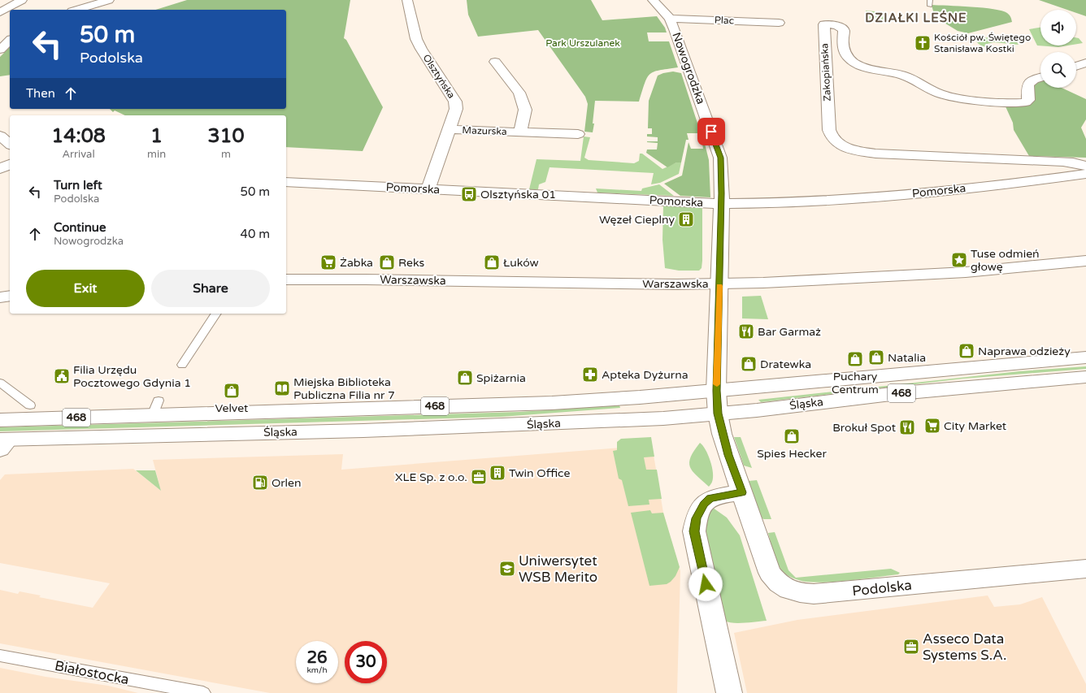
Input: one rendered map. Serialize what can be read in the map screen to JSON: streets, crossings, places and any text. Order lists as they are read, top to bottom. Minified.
{"streets":{"street":["Plac","Nowogrodzka","Zakopiańska","Olsztyńska","Mazurska","Pomorska","Warszawska","468","Śląska","Podolska"],"lane":["Białostocka"]},"crossings":[["Plac","Nowogrodzka"],["Nowogrodzka","Pomorska"],["Nowogrodzka","Warszawska"],["Nowogrodzka","Śląska"],["Nowogrodzka","Podolska"],["Olsztyńska","Mazurska"],["Olsztyńska","Pomorska"],["Śląska","Podolska"]],"districts":["DZIAŁKI LEŚNE"],"parks":["Park Urszulanek"],"places":{"church":["Kościół pw. Świętego Stanisława Kostki"],"bus stop":["Olsztyńska 01"],"building":["Węzeł Cieplny","Twin Office"],"place":["Tuse odmień głowę"],"supermarket":["Żabka","City Market"],"shop":["Reks","Łuków","Naprawa odzieży","Natalia","Puchary Centrum","Dratewka","Spiżarnia","Velvet","Spies Hecker"],"restaurant":["Bar Garmaż","Brokuł Spot"],"pharmacy":["Apteka Dyżurna"],"public building":["Filia Urzędu Pocztowego Gdynia 1"],"library":["Miejska Biblioteka Publiczna Filia nr 7"],"office":["XLE Sp. z o.o.","Asseco Data Systems S.A."],"fuel station":["Orlen"],"school or university":["Uniwersytet WSB Merito"]},"page":{"turn":["50 m","Podolska"],"then":"Then","eta":["14:08","Arrival","1","min","310","m"],"list":[{"name":"Turn left","note":"Podolska","value":"50 m"},{"name":"Continue","note":"Nowogrodzka","value":"40 m"}],"buttons":["Exit","Share"],"speed":"26 km/h","limit":"30"}}
